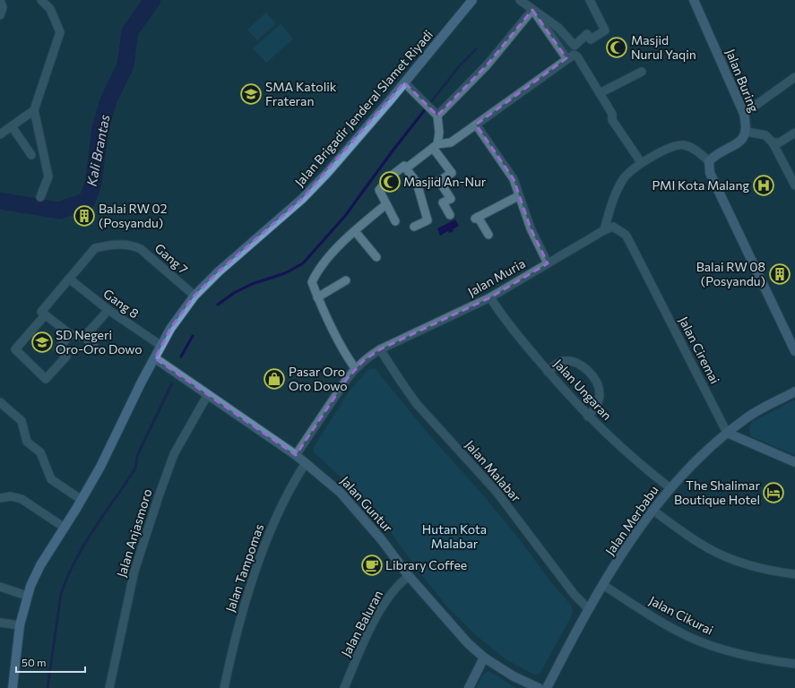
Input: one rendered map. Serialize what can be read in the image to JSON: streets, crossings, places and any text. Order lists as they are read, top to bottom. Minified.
{"streets":{"main road":["Jalan Brigadir Jenderal Slamet Riyadi"],"street":["Jalan Buring","Gang 7","Jalan Muria","Gang 8","Jalan Ciremai","Jalan Ungaran","Jalan Malabar","Jalan Guntur","Jalan Merbabu","Jalan Anjasmoro","Jalan Tampomas","Jalan Cikurai","Jalan Baluran"]},"crossings":[["Jalan Brigadir Jenderal Slamet Riyadi","Gang 7"],["Jalan Brigadir Jenderal Slamet Riyadi","Gang 8"],["Jalan Brigadir Jenderal Slamet Riyadi","Jalan Guntur"],["Gang 7","Gang 8"],["Jalan Muria","Jalan Ciremai"],["Jalan Muria","Jalan Ungaran"],["Jalan Muria","Jalan Malabar"],["Jalan Muria","Jalan Guntur"],["Jalan Ciremai","Jalan Merbabu"],["Jalan Ungaran","Jalan Merbabu"],["Jalan Malabar","Jalan Merbabu"],["Jalan Guntur","Jalan Anjasmoro"],["Jalan Guntur","Jalan Tampomas"],["Jalan Guntur","Jalan Baluran"],["Jalan Merbabu","Jalan Cikurai"]],"water":["Kali Brantas"],"parks":["Hutan Kota Malabar"],"places":{"mosque":["Masjid Nurul Yaqin","Masjid An-Nur"],"school or university":["SMA Katolik Frateran","SD Negeri Oro-Oro Dowo"],"hospital":["PMI Kota Malang"],"building":["Balai RW 02 (Posyandu)","Balai RW 08 (Posyandu)"],"shop":["Pasar Oro Oro Dowo"],"hotel":["The Shalimar Boutique Hotel"],"cafe":["Library Coffee"]},"scale_bar":"50 m"}
